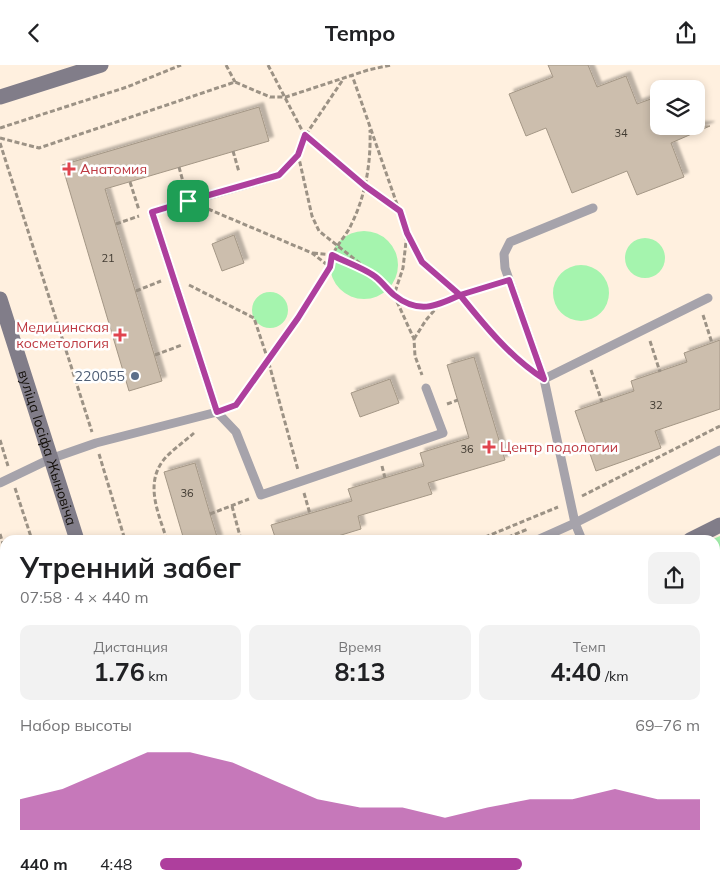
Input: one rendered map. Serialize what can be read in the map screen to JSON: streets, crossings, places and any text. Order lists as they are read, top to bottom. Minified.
{"streets":{"main road":["вуліца Іосіфа Жыновіча"]},"places":{"health":["Анатомия","Медицинская косметология","Центр подологии"],"other":["220055"]},"house_numbers":["34","21","32","36","36"],"page":{"header":"Tempo","heading":["Утренний забег","07:58 · 4 × 440 m"],"stats":[["Дистанция","1.76 km"],["Время","8:13"],["Темп","4:40 /km"]],"chart":["Набор высоты","69–76 m"],"list":[{"name":"440 m","note":"4:48"}]}}
